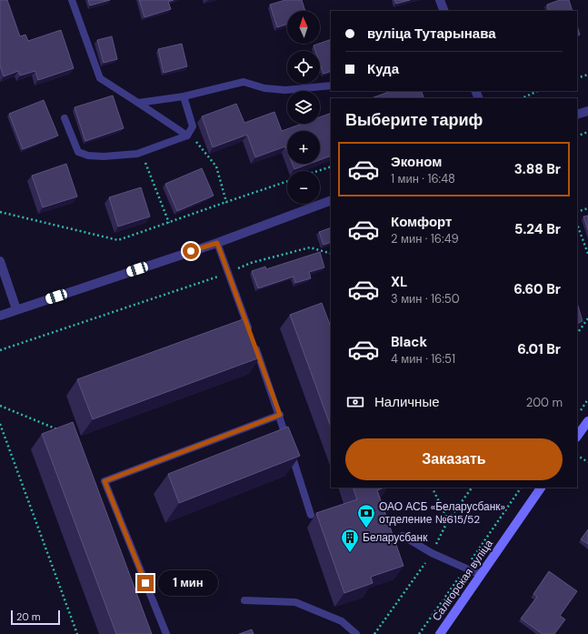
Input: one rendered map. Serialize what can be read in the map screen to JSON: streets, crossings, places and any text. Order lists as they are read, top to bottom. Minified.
{"streets":{"main road":["Салігорская вуліца"]},"places":{"bank":["ОАО АСБ «Беларусбанк» отделение №615/52"],"building":["Беларусбанк"]},"scale_bar":"20 m","north":"top","page":{"map_buttons":["+","−"],"banner":["вуліца Тутарынава","Куда"],"heading":"Выберите тариф","list":[{"name":"Эконом","note":"1 мин · 16:48","value":"3.88 Br"},{"name":"Комфорт","note":"2 мин · 16:49","value":"5.24 Br"},{"name":"XL","note":"3 мин · 16:50","value":"6.60 Br"},{"name":"Black","note":"4 мин · 16:51","value":"6.01 Br"}],"pay":["Наличные","200 m"],"buttons":"Заказать","bubble":"1 мин","scale":"20 m"}}
